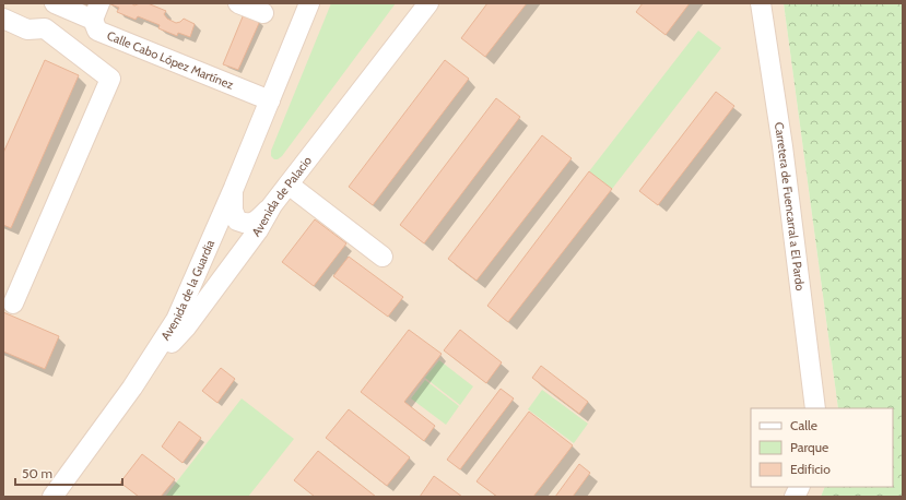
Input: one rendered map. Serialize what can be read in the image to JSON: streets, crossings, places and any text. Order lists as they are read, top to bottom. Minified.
{"streets":{"street":["Calle Cabo López Martínez","Avenida de Palacio","Carretera de Fuencarral a El Pardo","Avenida de la Guardia"]},"crossings":[["Calle Cabo López Martínez","Avenida de la Guardia"],["Avenida de Palacio","Avenida de la Guardia"]],"legend":["Calle","Parque","Edificio"],"scale_bar":"50 m"}
